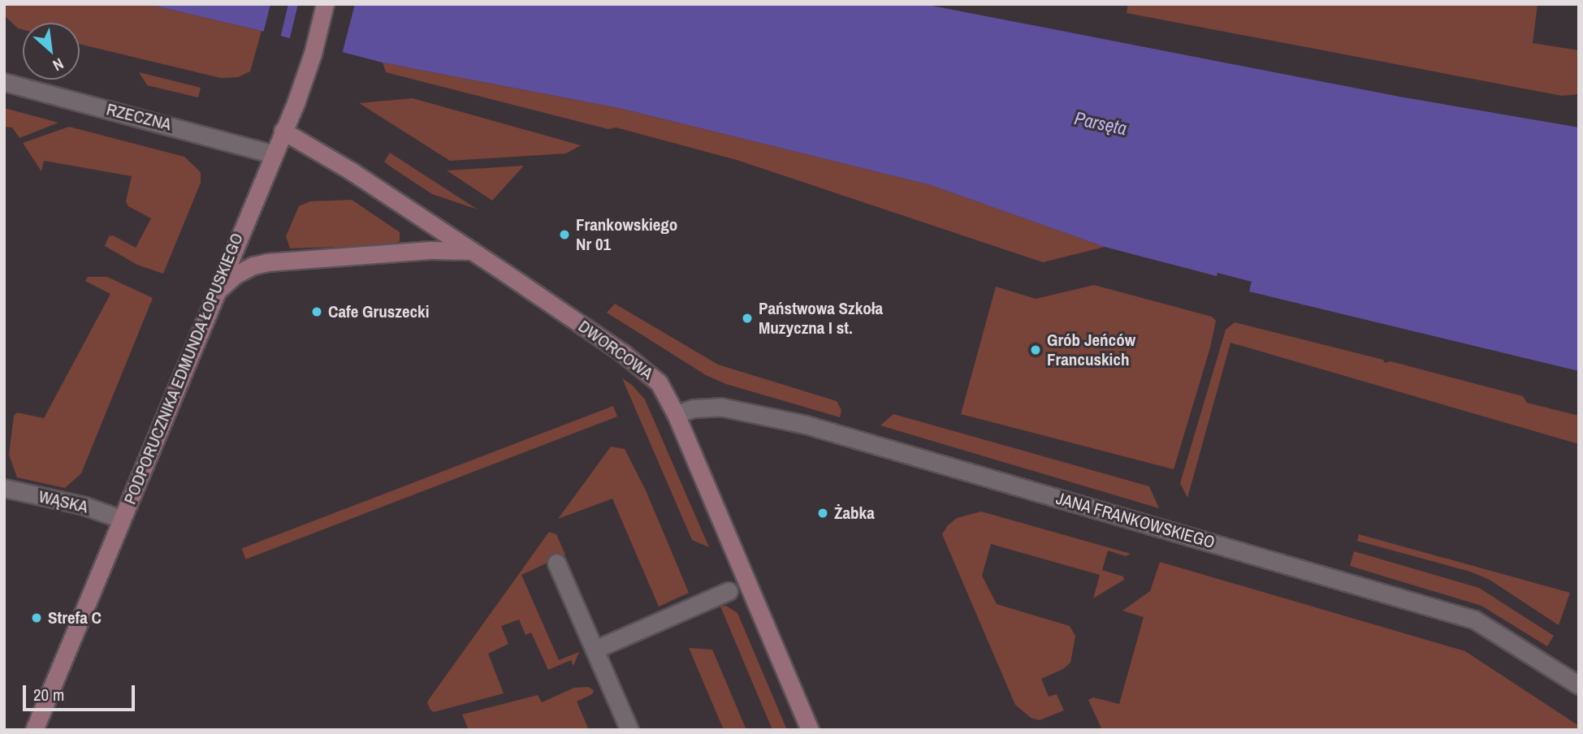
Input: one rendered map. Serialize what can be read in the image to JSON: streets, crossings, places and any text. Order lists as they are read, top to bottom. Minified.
{"streets":{"street":["RZECZNA","DWORCOWA","PODPORUCZNIKA EDMUNDA ŁOPUSKIEGO","WĄSKA","JANA FRANKOWSKIEGO"]},"crossings":[["RZECZNA","PODPORUCZNIKA EDMUNDA ŁOPUSKIEGO"],["DWORCOWA","PODPORUCZNIKA EDMUNDA ŁOPUSKIEGO"],["DWORCOWA","JANA FRANKOWSKIEGO"],["PODPORUCZNIKA EDMUNDA ŁOPUSKIEGO","WĄSKA"]],"water":["Parsęta"],"places":["Frankowskiego Nr 01","Cafe Gruszecki","Państwowa Szkoła Muzyczna I st.","Grób Jeńców Francuskich","Żabka","Strefa C"],"scale_bar":"20 m","north":"bottom right"}
